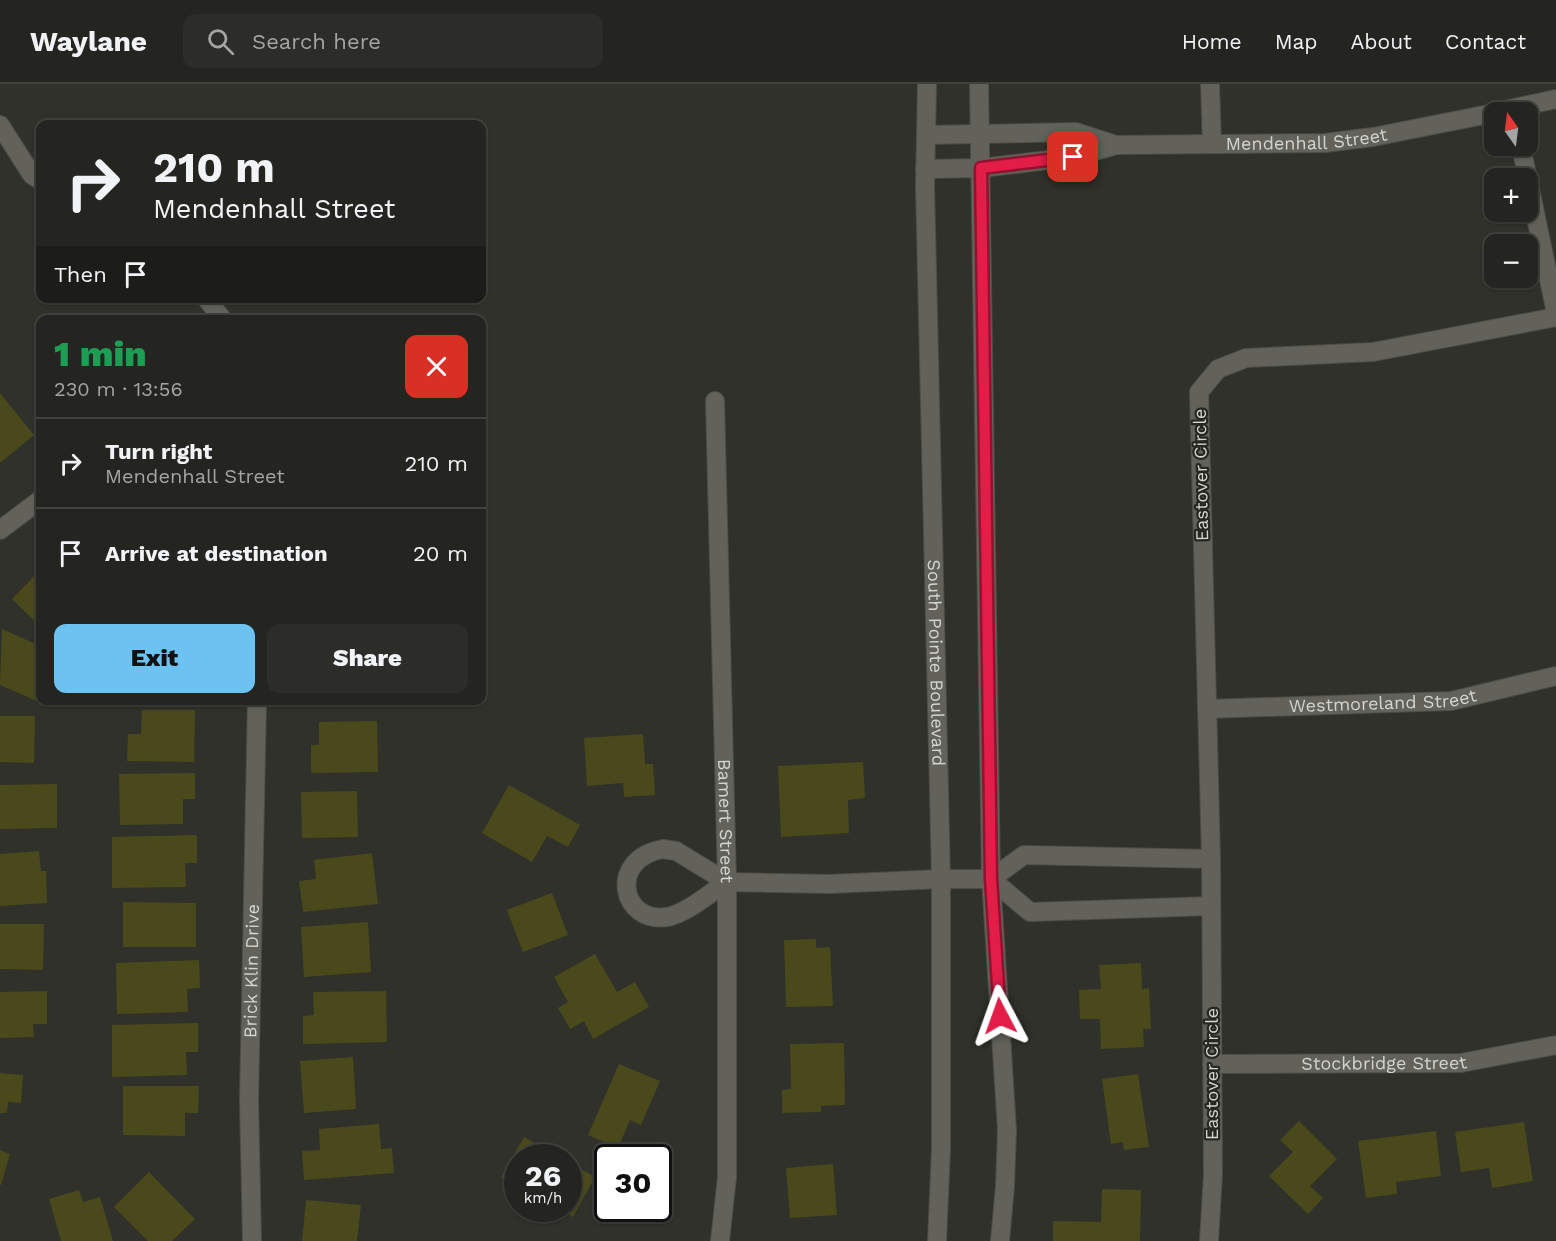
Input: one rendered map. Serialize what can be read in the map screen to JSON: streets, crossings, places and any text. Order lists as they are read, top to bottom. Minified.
{"streets":{"street":["Mendenhall Street","Eastover Circle","South Pointe Boulevard","Westmoreland Street","Bamert Street","Brick Klin Drive","Stockbridge Street"]},"crossings":[["Mendenhall Street","South Pointe Boulevard"],["Eastover Circle","Westmoreland Street"],["Eastover Circle","Stockbridge Street"]],"north":"top","page":{"header":"Waylane","search":"Search here","nav":["Home","Map","About","Contact"],"map_buttons":["+","−"],"turn":["210 m","Mendenhall Street"],"then":"Then","heading":["1 min","230 m · 13:56"],"list":[{"name":"Turn right","note":"Mendenhall Street","value":"210 m"},{"name":"Arrive at destination","value":"20 m"}],"buttons":["Exit","Share"],"speed":"26 km/h","limit":"30"}}
